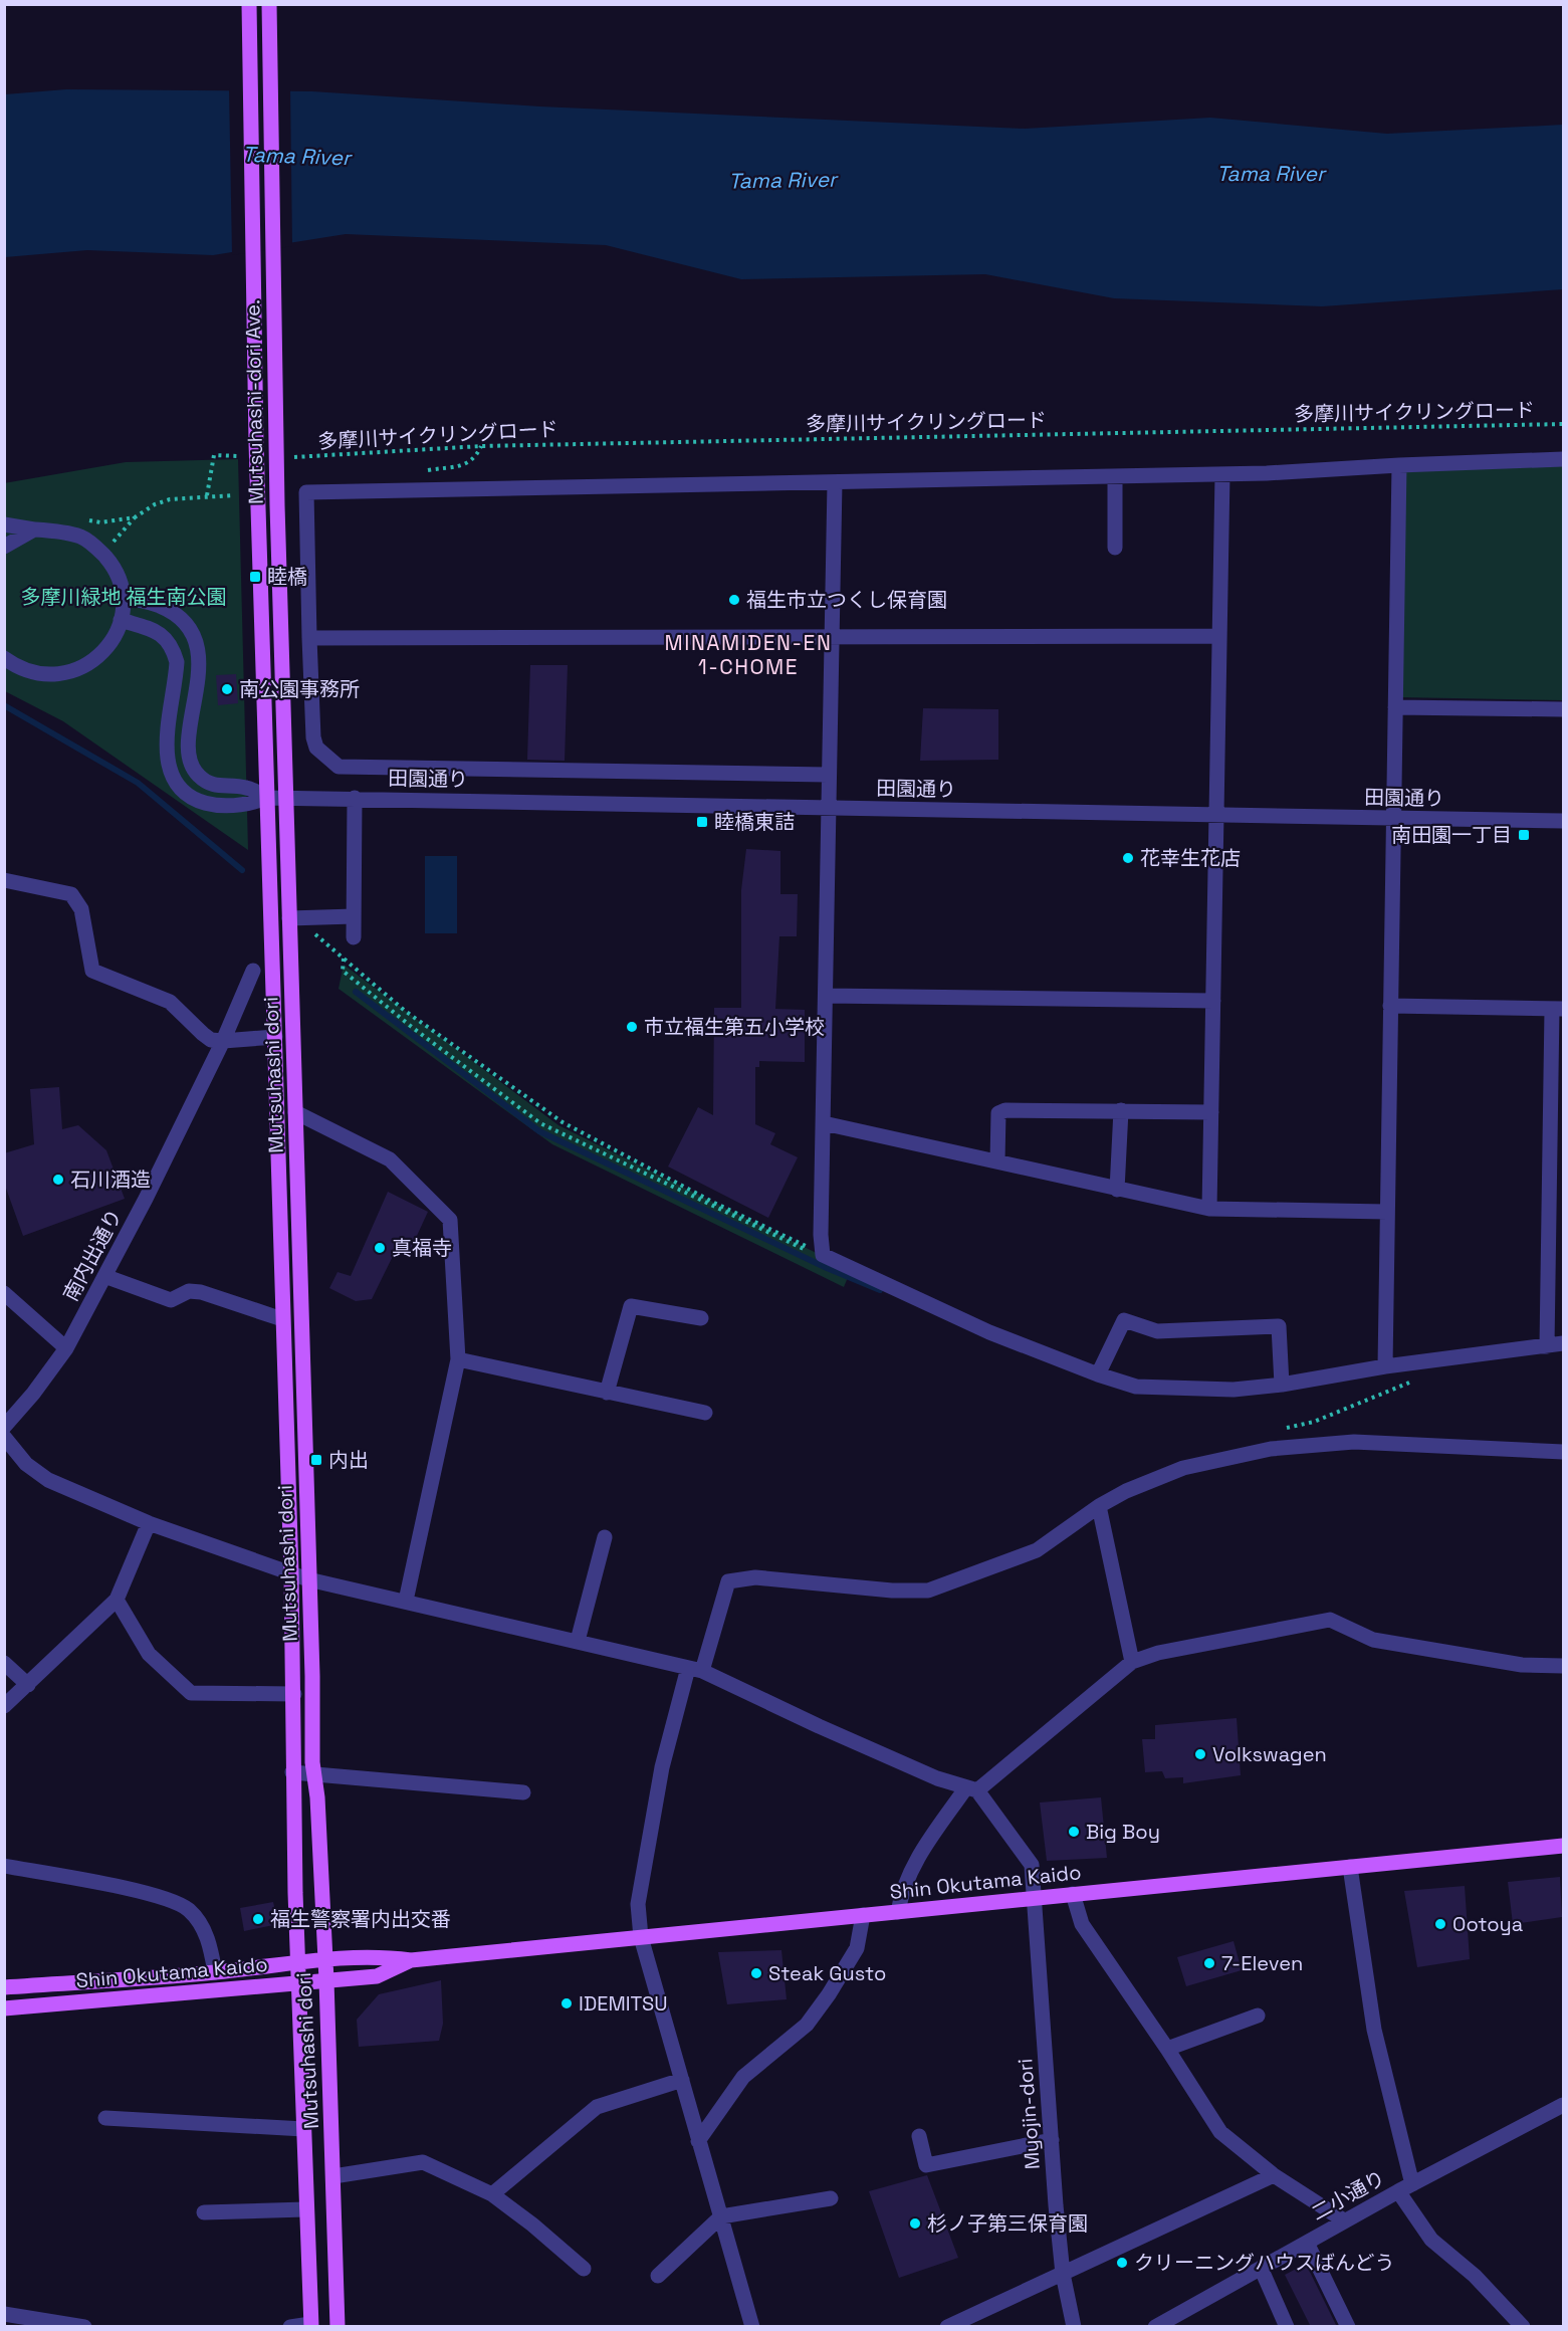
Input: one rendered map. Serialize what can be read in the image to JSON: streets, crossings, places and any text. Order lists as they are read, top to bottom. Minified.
{"streets":{"main road":["Mutsuhashi-dori Ave.","Mutsuhashi dori","Shin Okutama Kaido"],"street":["田園通り","南内出通り","Myojin-dori","二小通り"],"path":["多摩川サイクリングロード"]},"crossings":[["Mutsuhashi-dori Ave.","田園通り"],["Mutsuhashi-dori Ave.","Mutsuhashi dori"],["田園通り","Mutsuhashi dori"],["Mutsuhashi dori","Shin Okutama Kaido"],["Shin Okutama Kaido","Myojin-dori"]],"districts":["MINAMIDEN-EN 1-CHOME"],"water":["Tama River"],"parks":["多摩川緑地 福生南公園"],"places":{"transit":["睦橋","睦橋東詰","南田園一丁目","内出"],"other":["福生市立つくし保育園","南公園事務所","花幸生花店","市立福生第五小学校","石川酒造","真福寺","Volkswagen","Big Boy","福生警察署内出交番","Ootoya","7-Eleven","Steak Gusto","IDEMITSU","杉ノ子第三保育園","クリーニングハウスばんどう"]}}
